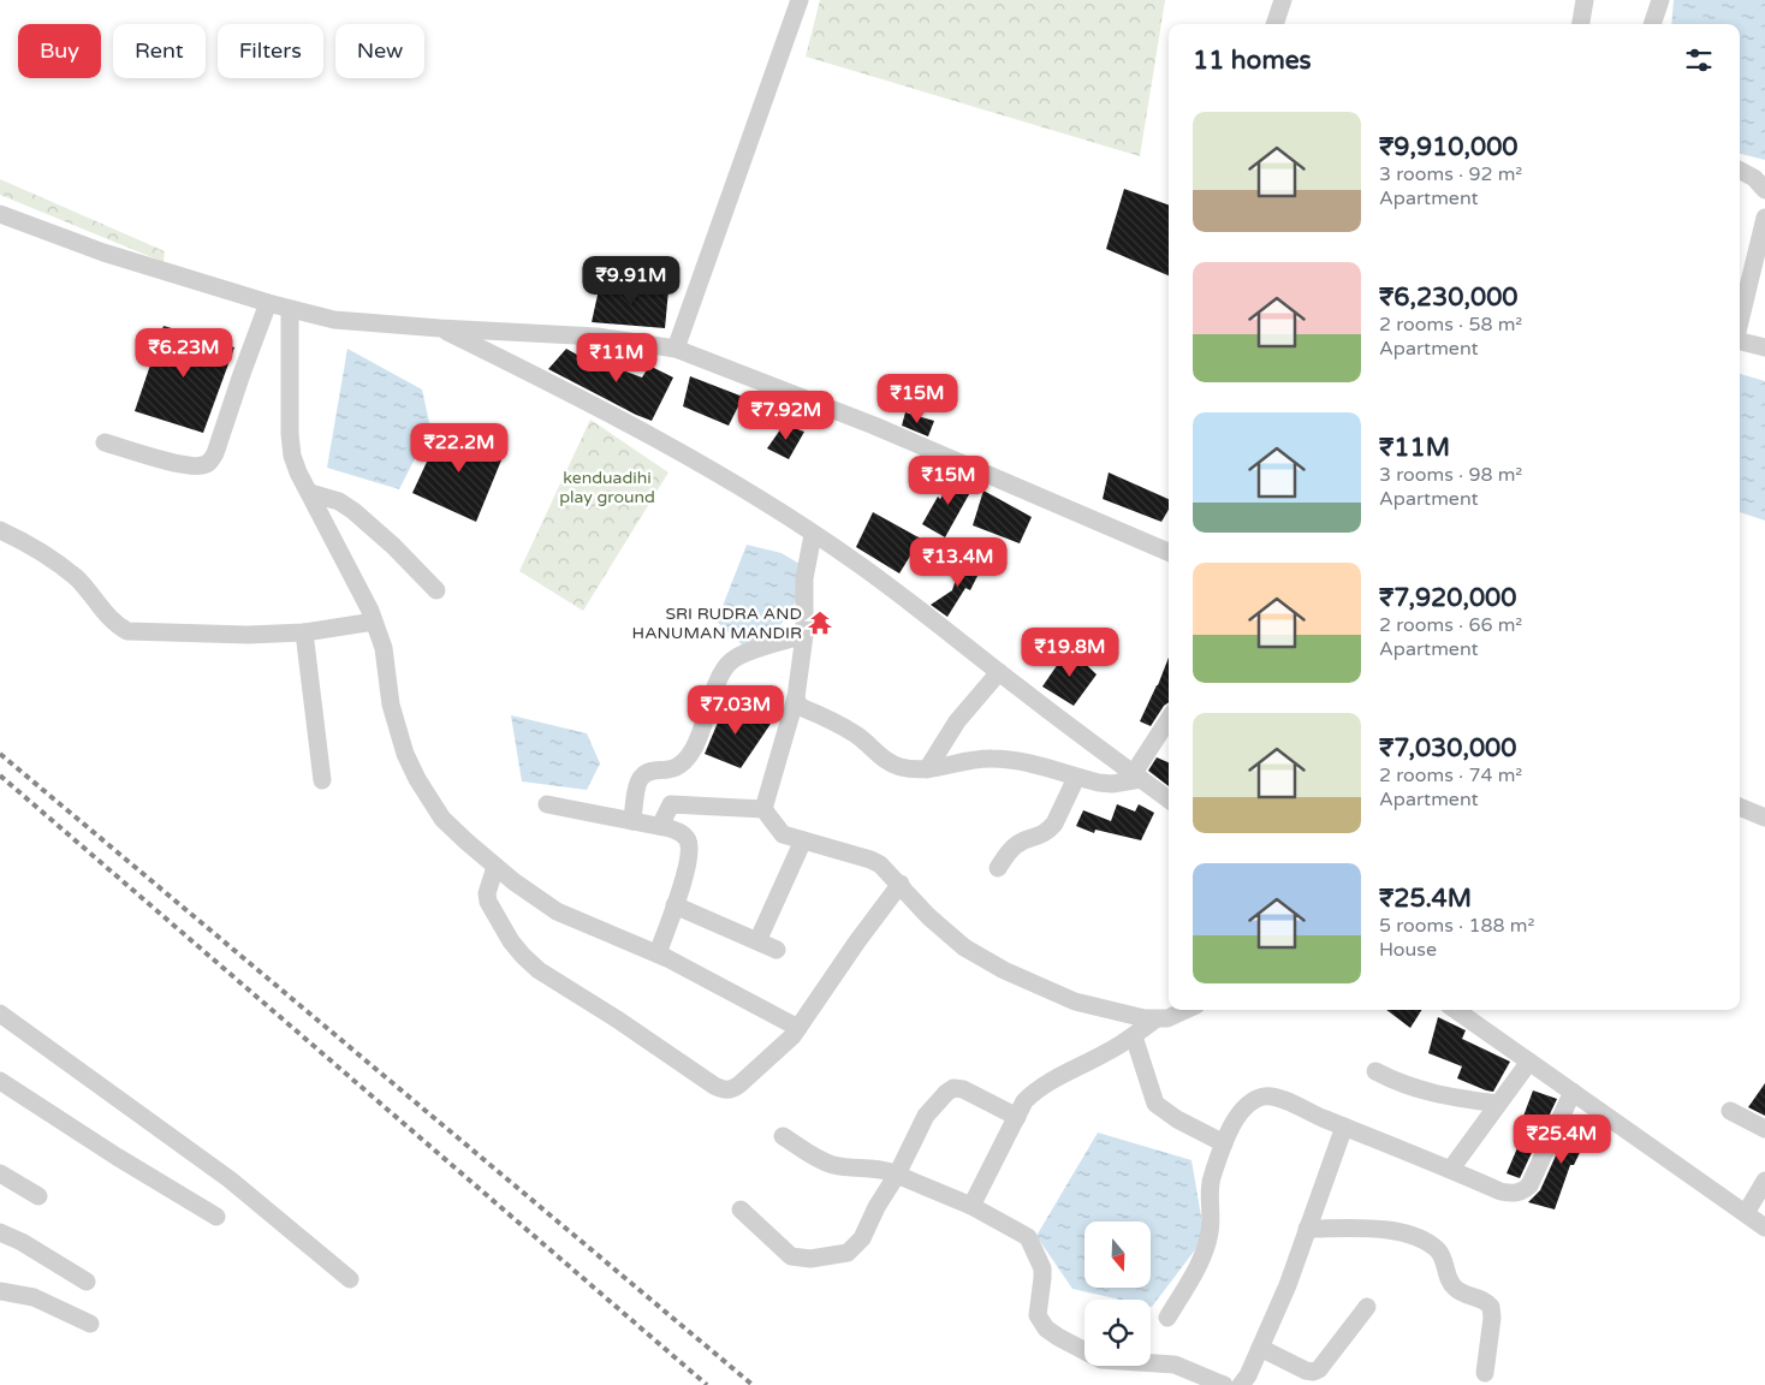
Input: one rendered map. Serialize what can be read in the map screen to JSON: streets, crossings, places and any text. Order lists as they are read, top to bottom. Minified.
{"parks":["kenduadihi play ground"],"places":{"temple":["SRI RUDRA AND HANUMAN MANDIR"]},"north":"bottom","page":{"chip":["Buy","Rent","Filters","New"],"heading":"11 homes","list":[{"name":"₹9,910,000","note":"3 rooms · 92 m² · Apartment"},{"name":"₹6,230,000","note":"2 rooms · 58 m² · Apartment"},{"name":"₹11M","note":"3 rooms · 98 m² · Apartment"},{"name":"₹7,920,000","note":"2 rooms · 66 m² · Apartment"},{"name":"₹7,030,000","note":"2 rooms · 74 m² · Apartment"},{"name":"₹25.4M","note":"5 rooms · 188 m² · House"}],"price":["₹9.91M","₹6.23M","₹11M","₹15M","₹7.92M","₹22.2M","₹15M","₹13.4M","₹19.8M","₹7.03M","₹25.4M"]}}
